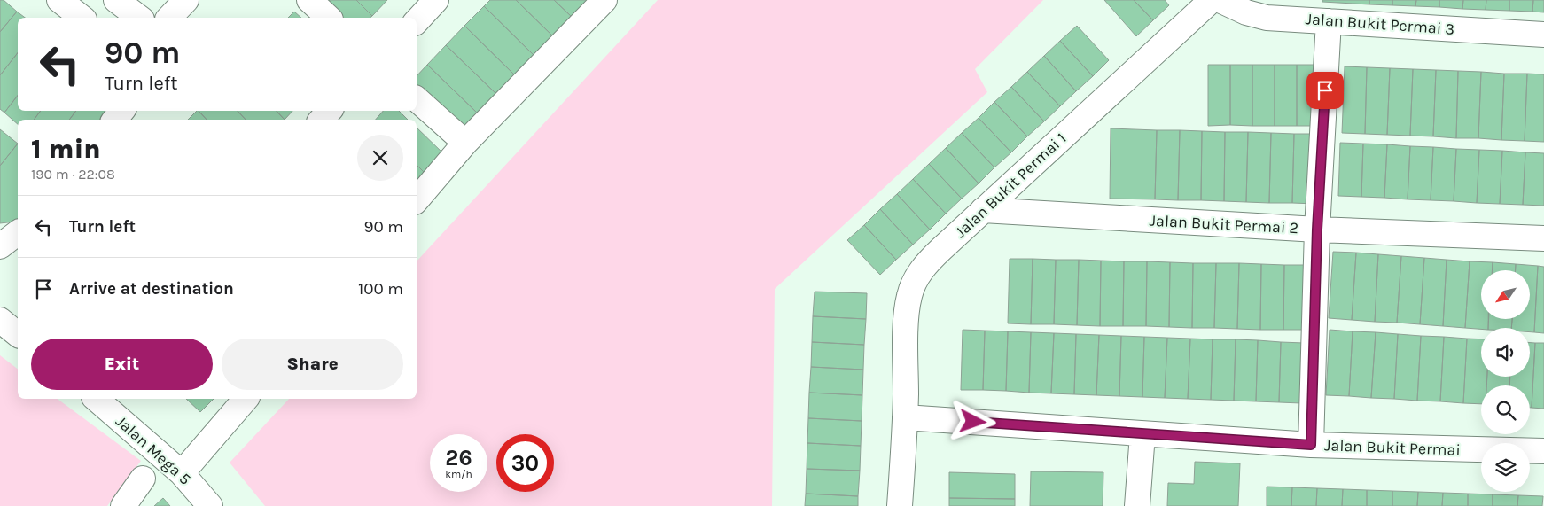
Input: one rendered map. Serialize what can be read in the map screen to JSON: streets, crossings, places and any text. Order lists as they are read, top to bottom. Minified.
{"streets":{"street":["Jalan Bukit Permai 3","Jalan Bukit Permai 1","Jalan Bukit Permai 2","Jalan Bukit Permai","Jalan Mega 5"]},"crossings":[["Jalan Bukit Permai 1","Jalan Bukit Permai 2"],["Jalan Bukit Permai 1","Jalan Bukit Permai"]],"north":"bottom left","page":{"turn":["90 m","Turn left"],"heading":["1 min","190 m · 22:08"],"list":[{"name":"Turn left","value":"90 m"},{"name":"Arrive at destination","value":"100 m"}],"buttons":["Exit","Share"],"speed":"26 km/h","limit":"30"}}
